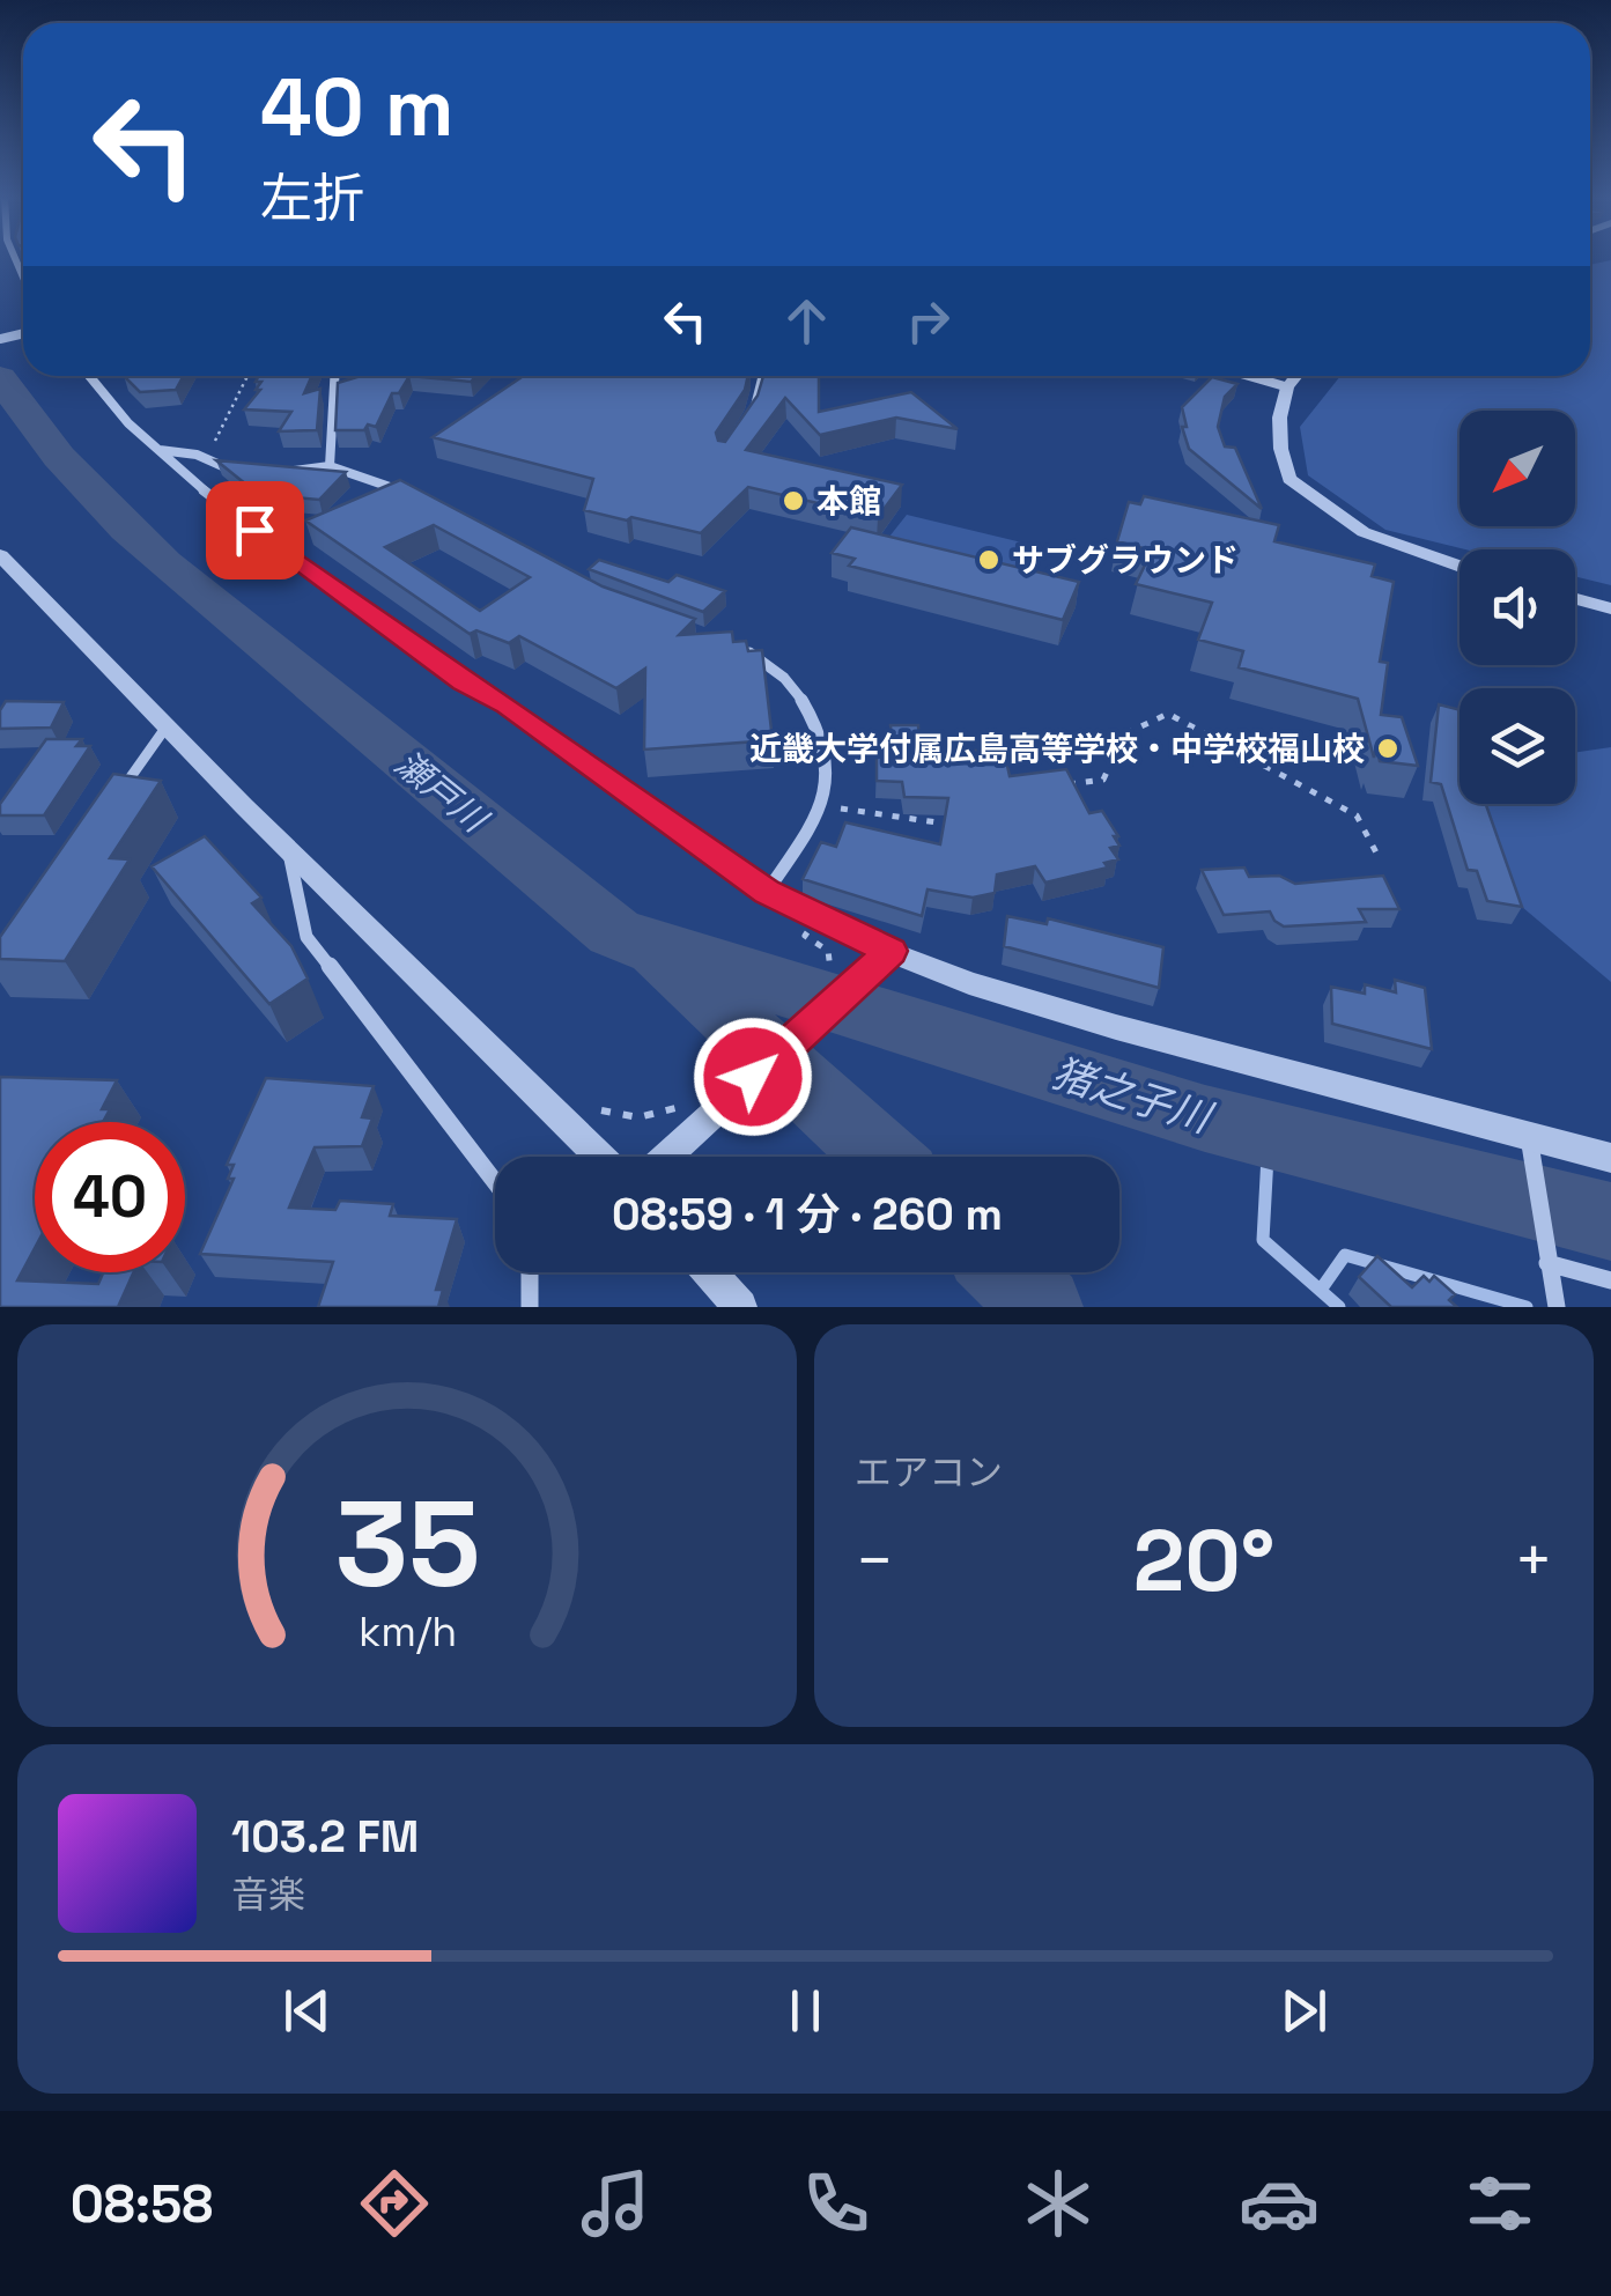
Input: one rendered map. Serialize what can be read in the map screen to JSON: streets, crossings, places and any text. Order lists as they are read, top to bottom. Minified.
{"water":["瀬戸川","猪之子川"],"places":["本館","サブグラウンド","近畿大学付属広島高等学校・中学校福山校"],"north":"bottom left","page":{"turn":["40 m","左折"],"limit":"40","trip":"08:59 · 1 分 · 260 m","tile":"エアコン","heat":["−","20°","+"],"song":["103.2 FM","音楽"],"tabs":"08:58","gauge":["35","km/h"]}}
